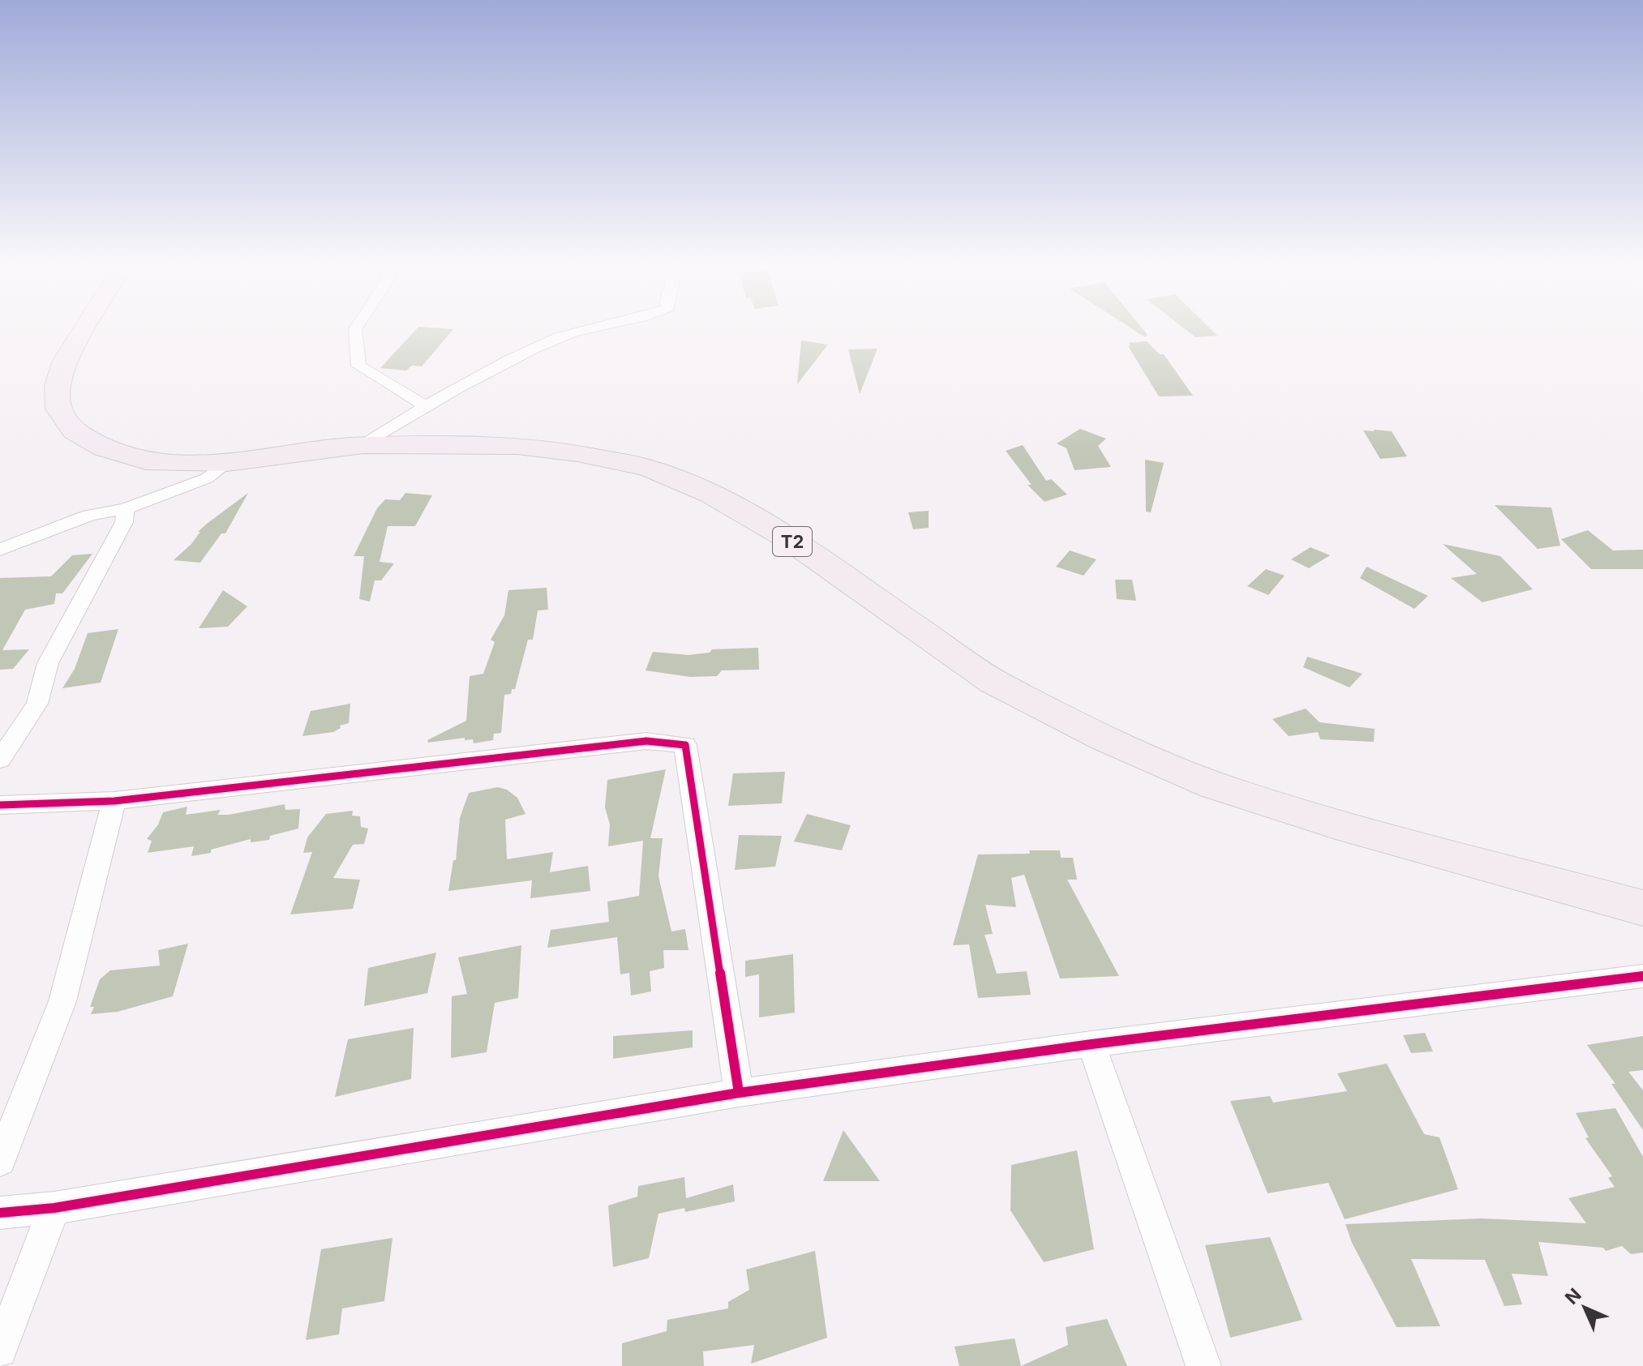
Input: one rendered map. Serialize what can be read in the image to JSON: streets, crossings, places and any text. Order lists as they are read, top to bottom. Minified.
{"streets":{"highway":["T2"]},"north":"top left"}
